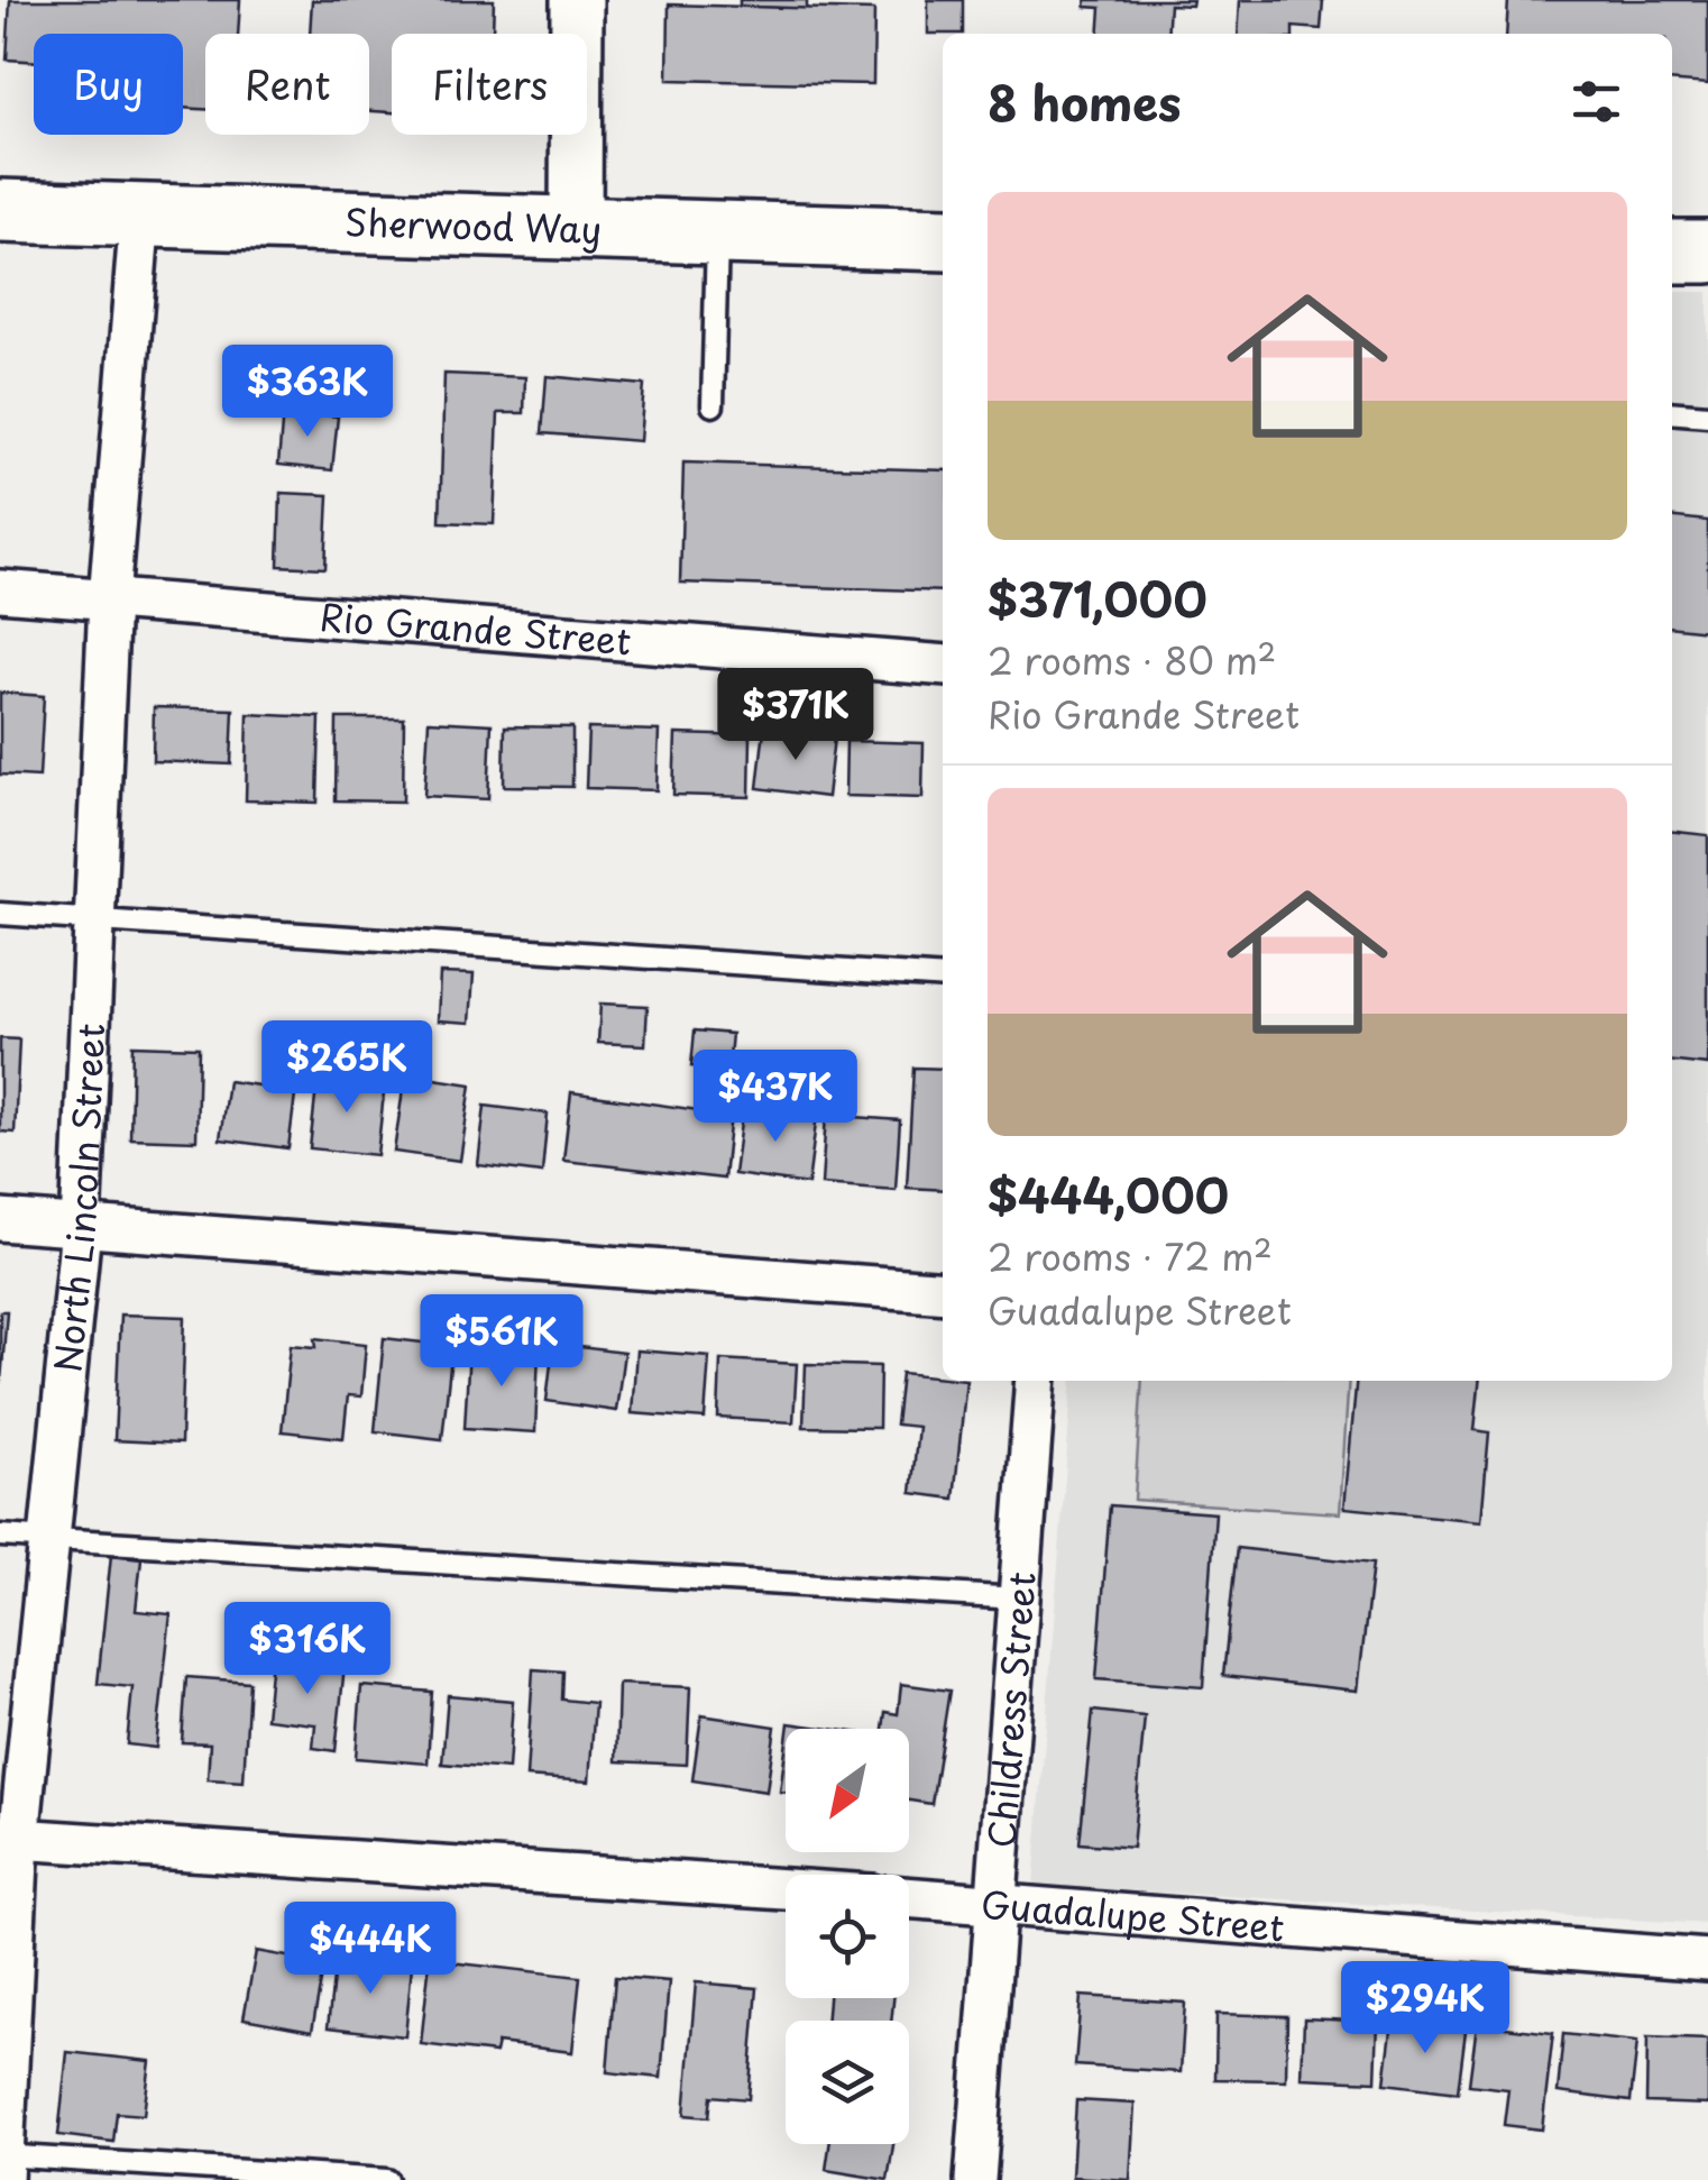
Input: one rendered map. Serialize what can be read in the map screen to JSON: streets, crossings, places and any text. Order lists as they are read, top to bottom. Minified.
{"streets":{"main road":["Sherwood Way"],"street":["Rio Grande Street","North Lincoln Street","Childress Street","Guadalupe Street"]},"crossings":[["Sherwood Way","North Lincoln Street"],["Rio Grande Street","North Lincoln Street"],["Childress Street","Guadalupe Street"]],"north":"bottom left","page":{"chip":["Buy","Rent","Filters"],"heading":"8 homes","list":[{"name":"$371,000","note":"2 rooms · 80 m² · Rio Grande Street"},{"name":"$444,000","note":"2 rooms · 72 m² · Guadalupe Street"}],"price":["$363K","$371K","$265K","$437K","$561K","$316K","$444K","$294K"]}}
